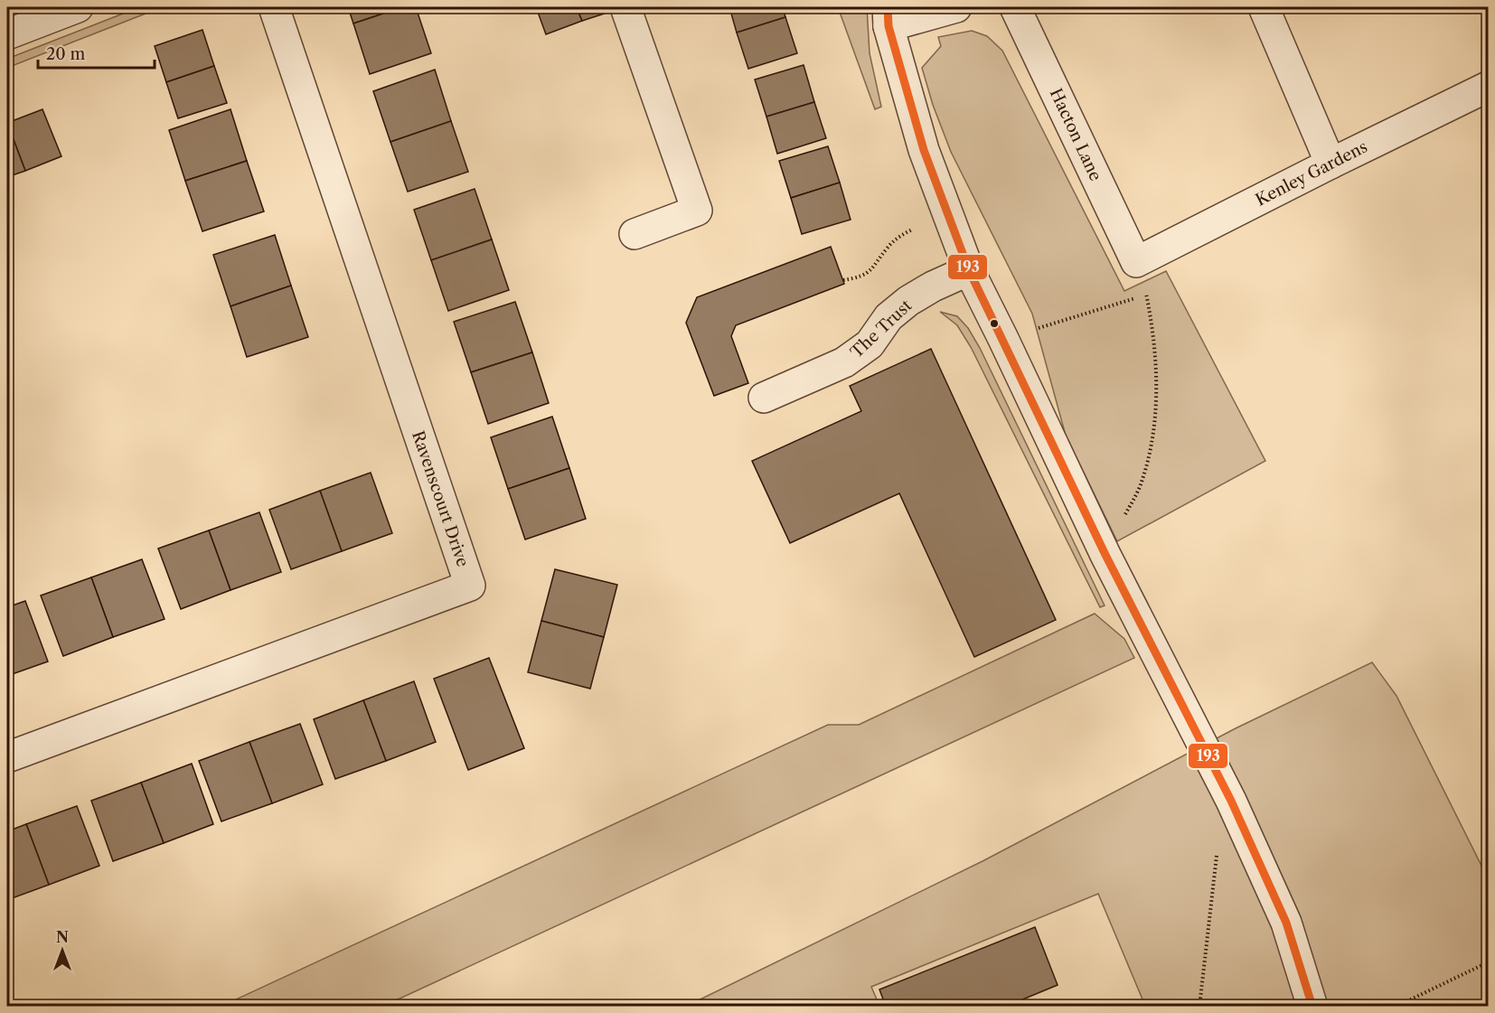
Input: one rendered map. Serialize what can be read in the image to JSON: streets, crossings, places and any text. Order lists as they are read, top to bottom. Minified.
{"streets":{"street":["Hacton Lane","Kenley Gardens","The Trust","Ravenscourt Drive"]},"crossings":[["Hacton Lane","Kenley Gardens"]],"lines":["transit line 193"],"scale_bar":"20 m","north":"top"}
